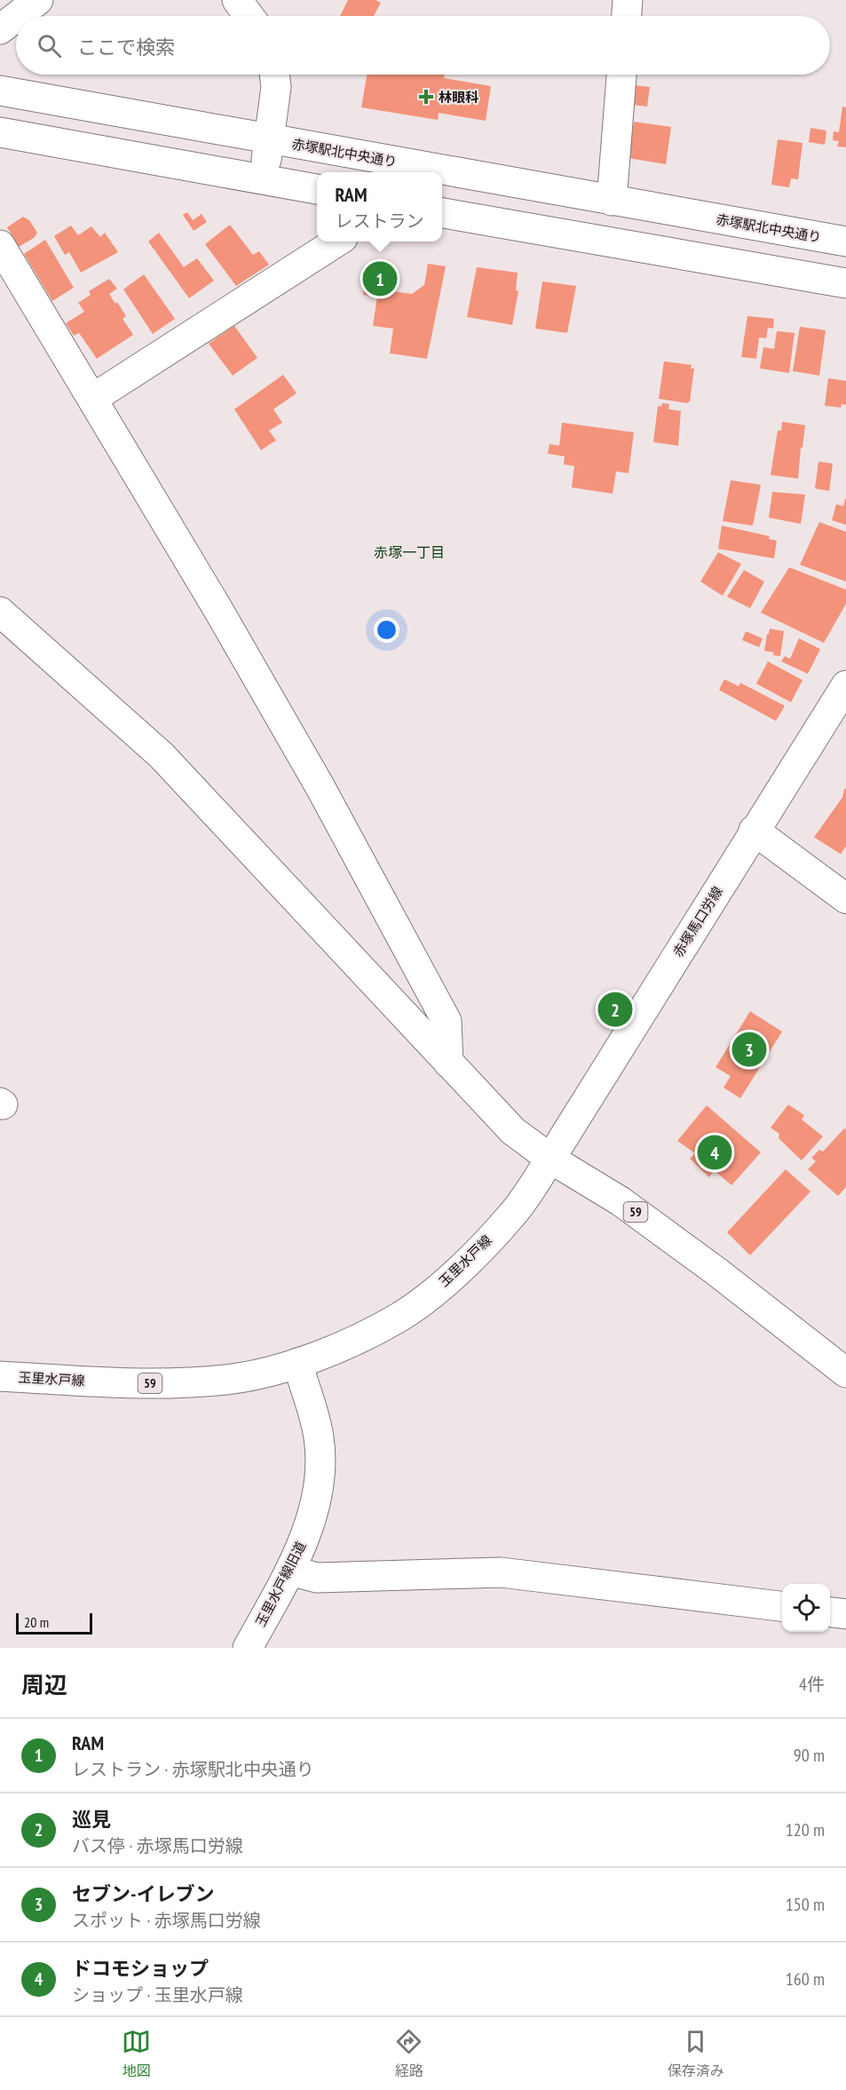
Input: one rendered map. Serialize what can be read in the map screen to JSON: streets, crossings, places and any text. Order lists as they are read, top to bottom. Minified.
{"streets":{"street":["赤塚駅北中央通り","赤塚馬口労線","59","玉里水戸線","玉里水戸線旧道"]},"crossings":[["赤塚馬口労線","59"],["赤塚馬口労線","玉里水戸線"],["59","玉里水戸線"],["玉里水戸線","玉里水戸線旧道"]],"districts":["赤塚一丁目"],"places":{"health":["林眼科"]},"scale_bar":"20 m","page":{"search":"ここで検索","popup":["RAM","レストラン"],"pins":["1","2","3","4"],"scale":"20 m","heading":["周辺","4件"],"list":[{"mark":"1","name":"RAM","note":"レストラン · 赤塚駅北中央通り","value":"90 m"},{"mark":"2","name":"巡見","note":"バス停 · 赤塚馬口労線","value":"120 m"},{"mark":"3","name":"セブン-イレブン","note":"スポット · 赤塚馬口労線","value":"150 m"},{"mark":"4","name":"ドコモショップ","note":"ショップ · 玉里水戸線","value":"160 m"}],"nav":["地図","経路","保存済み"]}}
